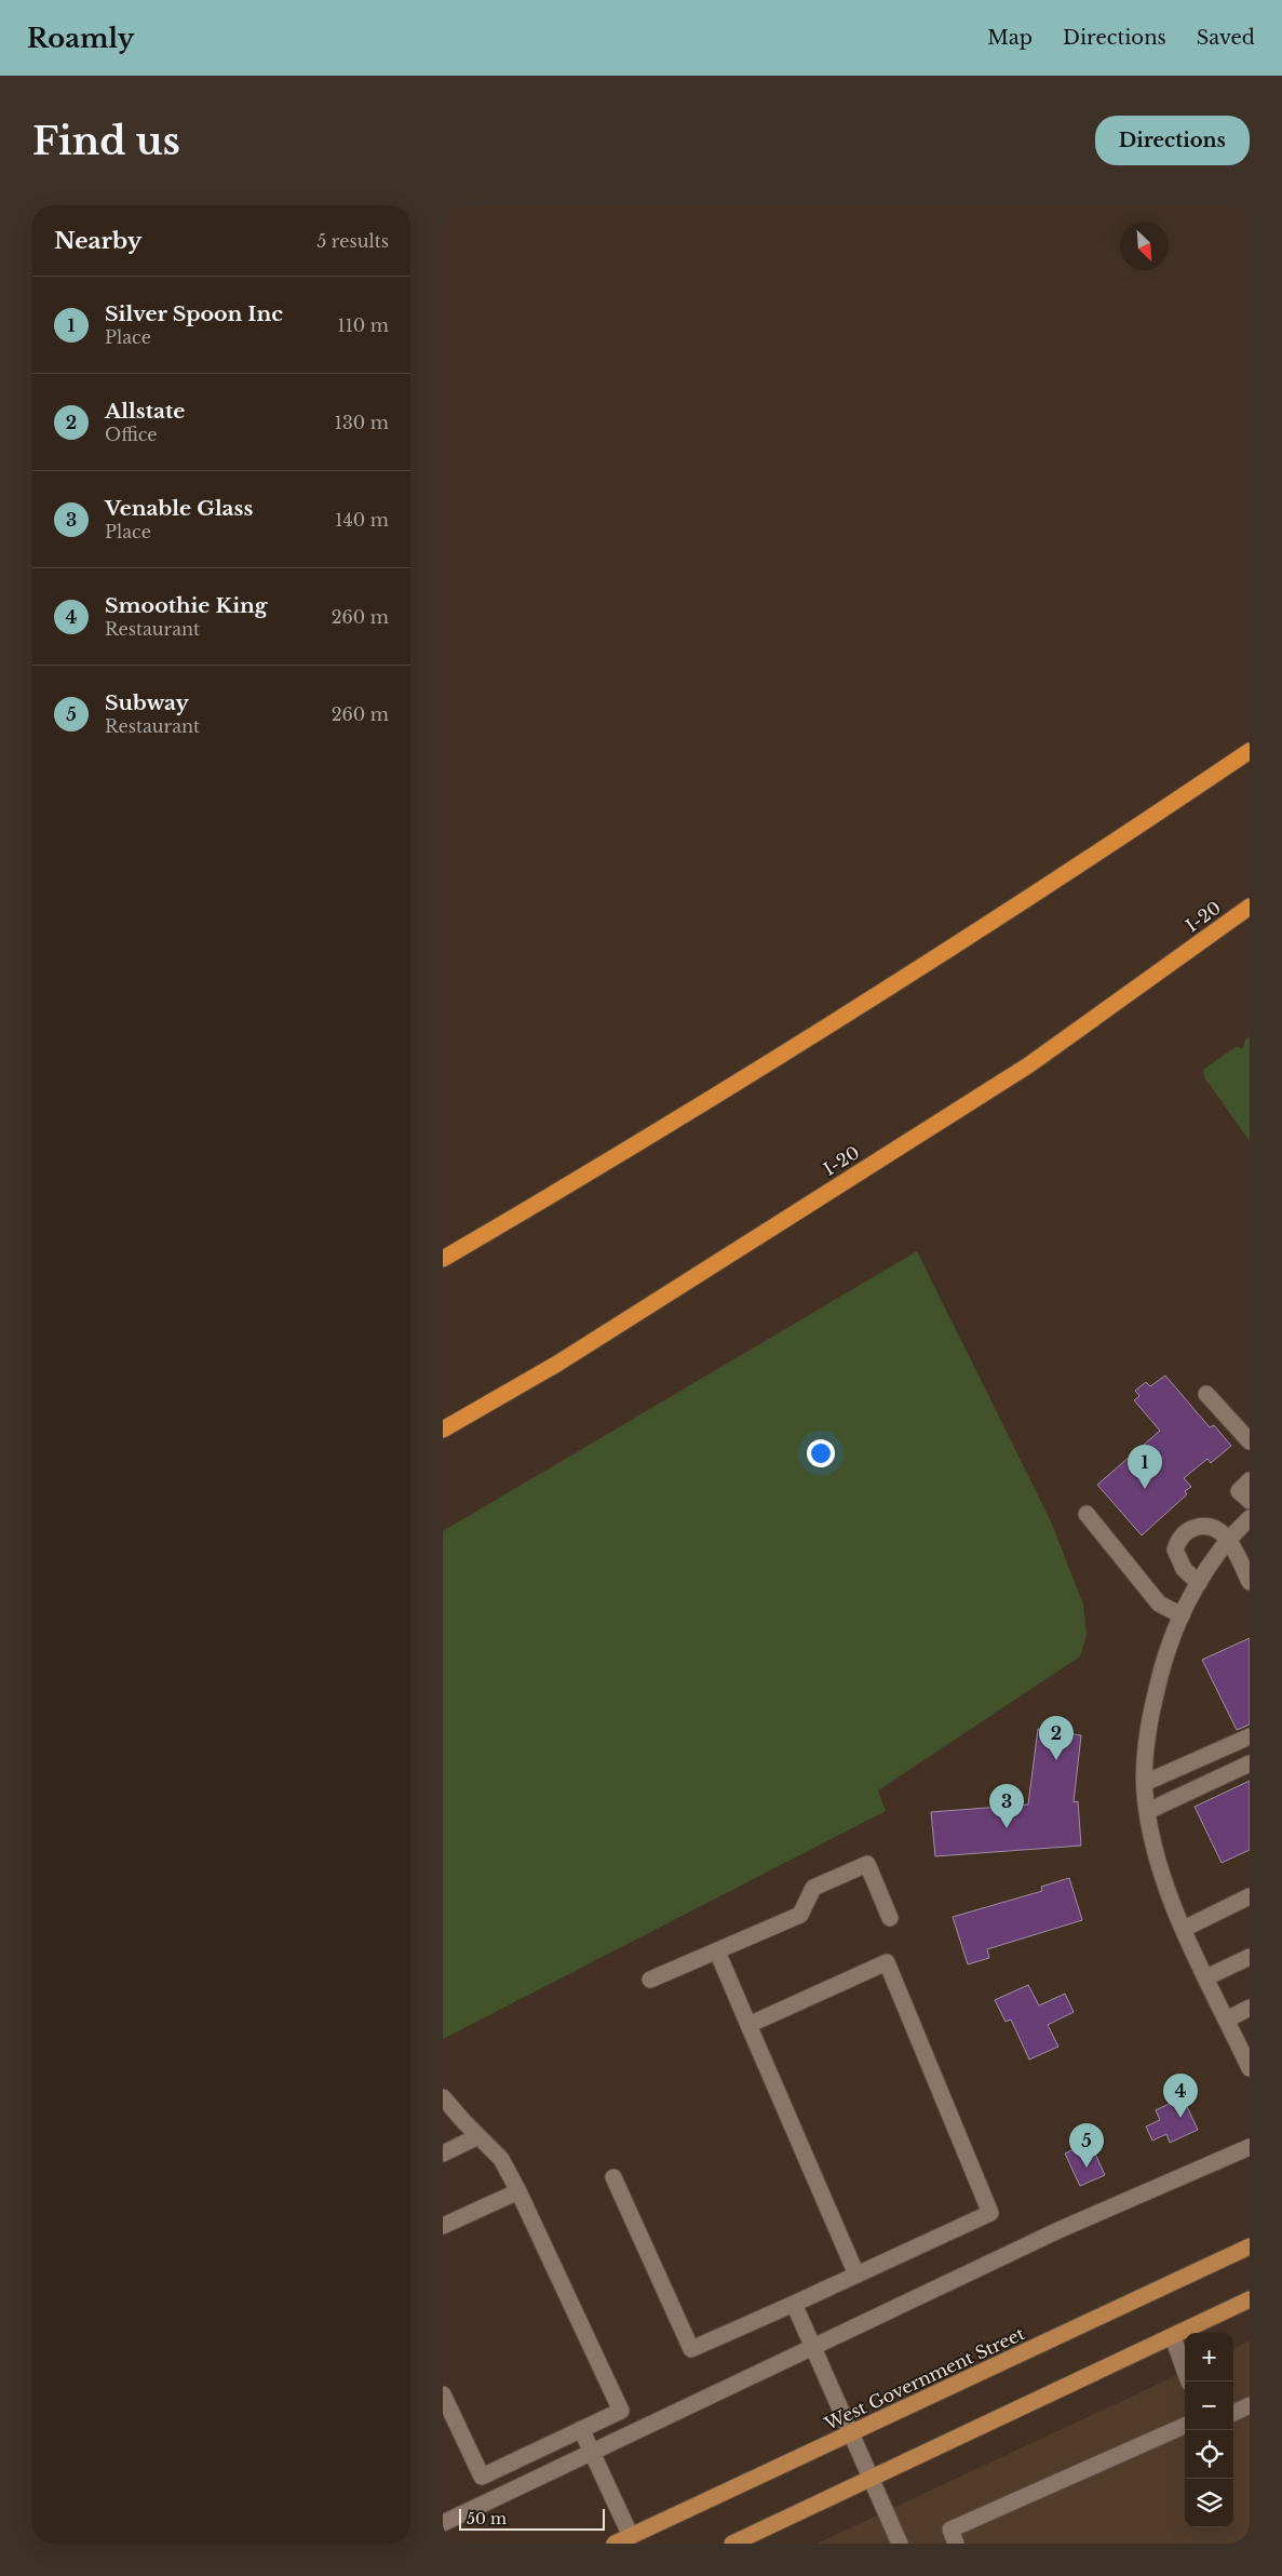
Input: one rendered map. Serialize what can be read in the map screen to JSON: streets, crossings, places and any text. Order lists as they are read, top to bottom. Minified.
{"streets":{"highway":["I-20"],"main road":["West Government Street"]},"scale_bar":"50 m","north":"bottom right","page":{"header":"Roamly","nav":["Map","Directions","Saved"],"buttons":"Directions","title":"Find us","heading":["Nearby","5 results"],"list":[{"mark":"1","name":"Silver Spoon Inc","note":"Place","value":"110 m"},{"mark":"2","name":"Allstate","note":"Office","value":"130 m"},{"mark":"3","name":"Venable Glass","note":"Place","value":"140 m"},{"mark":"4","name":"Smoothie King","note":"Restaurant","value":"260 m"},{"mark":"5","name":"Subway","note":"Restaurant","value":"260 m"}],"pins":["1","2","3","4","5"],"map_buttons":["+","−"],"scale":"50 m"}}
